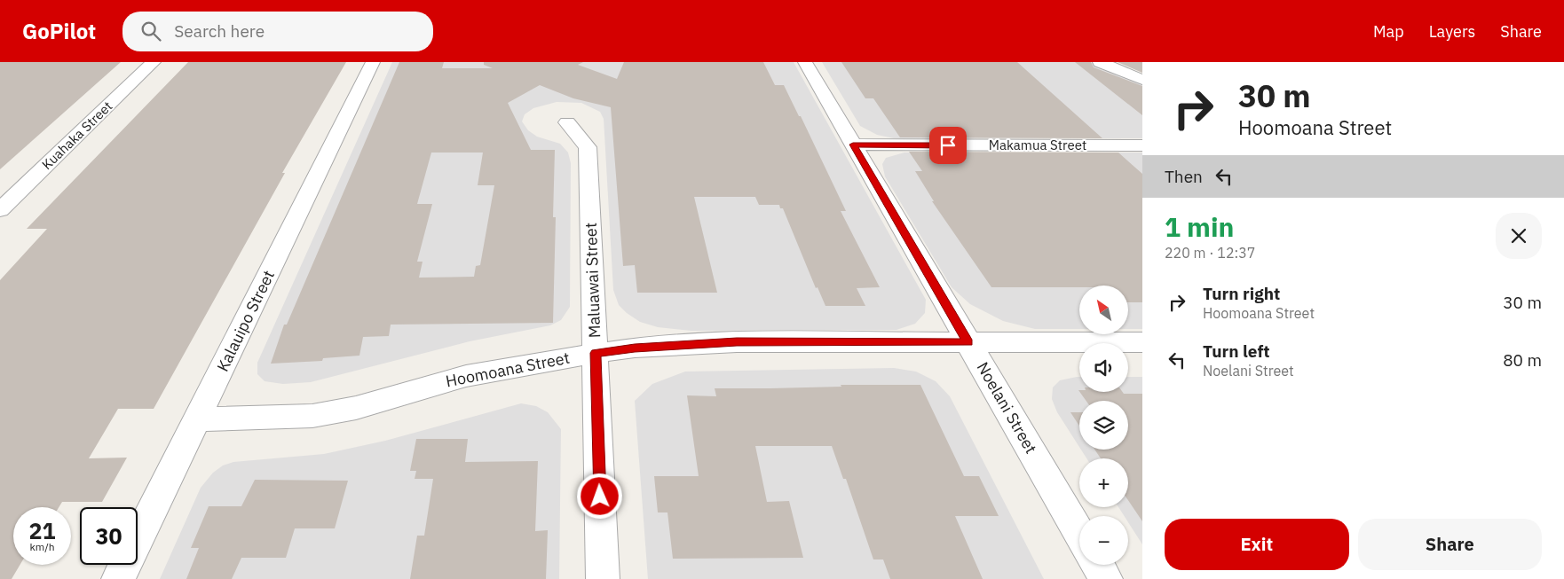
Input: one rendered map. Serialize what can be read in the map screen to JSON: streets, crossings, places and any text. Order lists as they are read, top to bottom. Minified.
{"streets":{"street":["Kuahaka Street","Makamua Street","Maluawai Street","Kalauipo Street","Hoomoana Street","Noelani Street"]},"crossings":[["Makamua Street","Noelani Street"],["Maluawai Street","Hoomoana Street"],["Kalauipo Street","Hoomoana Street"],["Hoomoana Street","Noelani Street"]],"north":"top left","page":{"header":"GoPilot","search":"Search here","nav":["Map","Layers","Share"],"turn":["30 m","Hoomoana Street"],"then":"Then","heading":["1 min","220 m · 12:37"],"list":[{"name":"Turn right","note":"Hoomoana Street","value":"30 m"},{"name":"Turn left","note":"Noelani Street","value":"80 m"}],"map_buttons":["+","−"],"speed":"21 km/h","limit":"30","buttons":["Exit","Share"]}}
